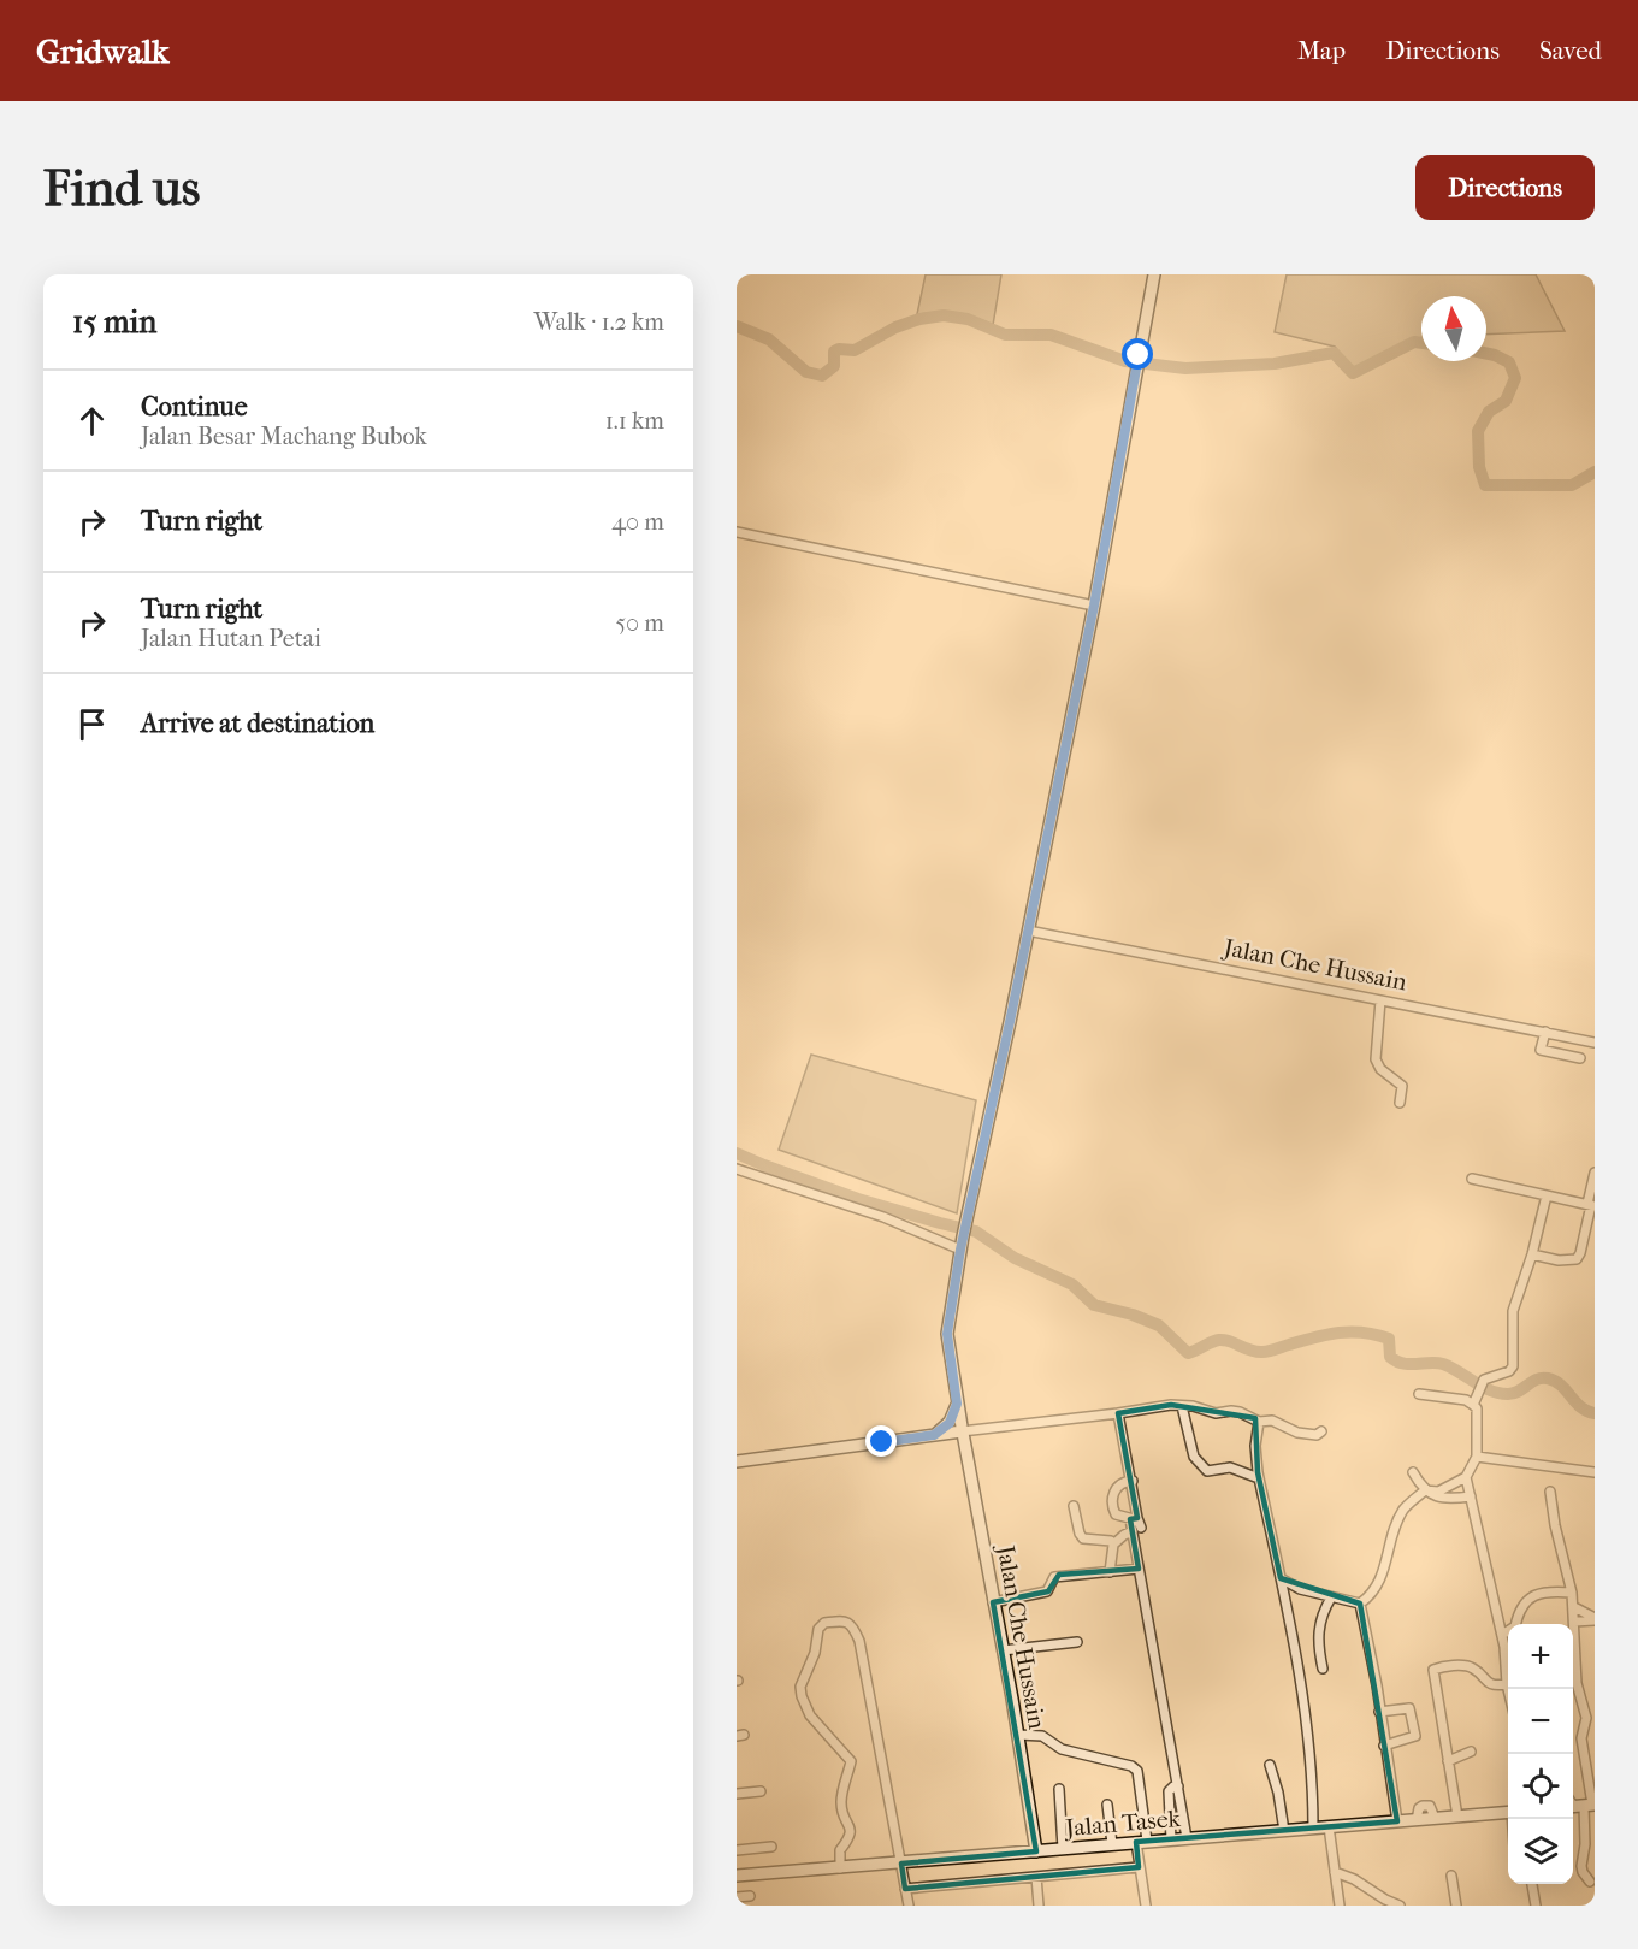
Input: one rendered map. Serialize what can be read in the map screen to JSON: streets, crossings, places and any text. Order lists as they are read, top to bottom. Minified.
{"streets":{"main road":["Jalan Che Hussain","Jalan Tasek"]},"crossings":[["Jalan Che Hussain","Jalan Tasek"]],"north":"top","page":{"header":"Gridwalk","nav":["Map","Directions","Saved"],"buttons":"Directions","title":"Find us","heading":["15 min","Walk · 1.2 km"],"list":[["Continue","Jalan Besar Machang Bubok","1.1 km"],["Turn right","40 m"],["Turn right","Jalan Hutan Petai","50 m"],"Arrive at destination"],"map_buttons":["+","−"]}}
